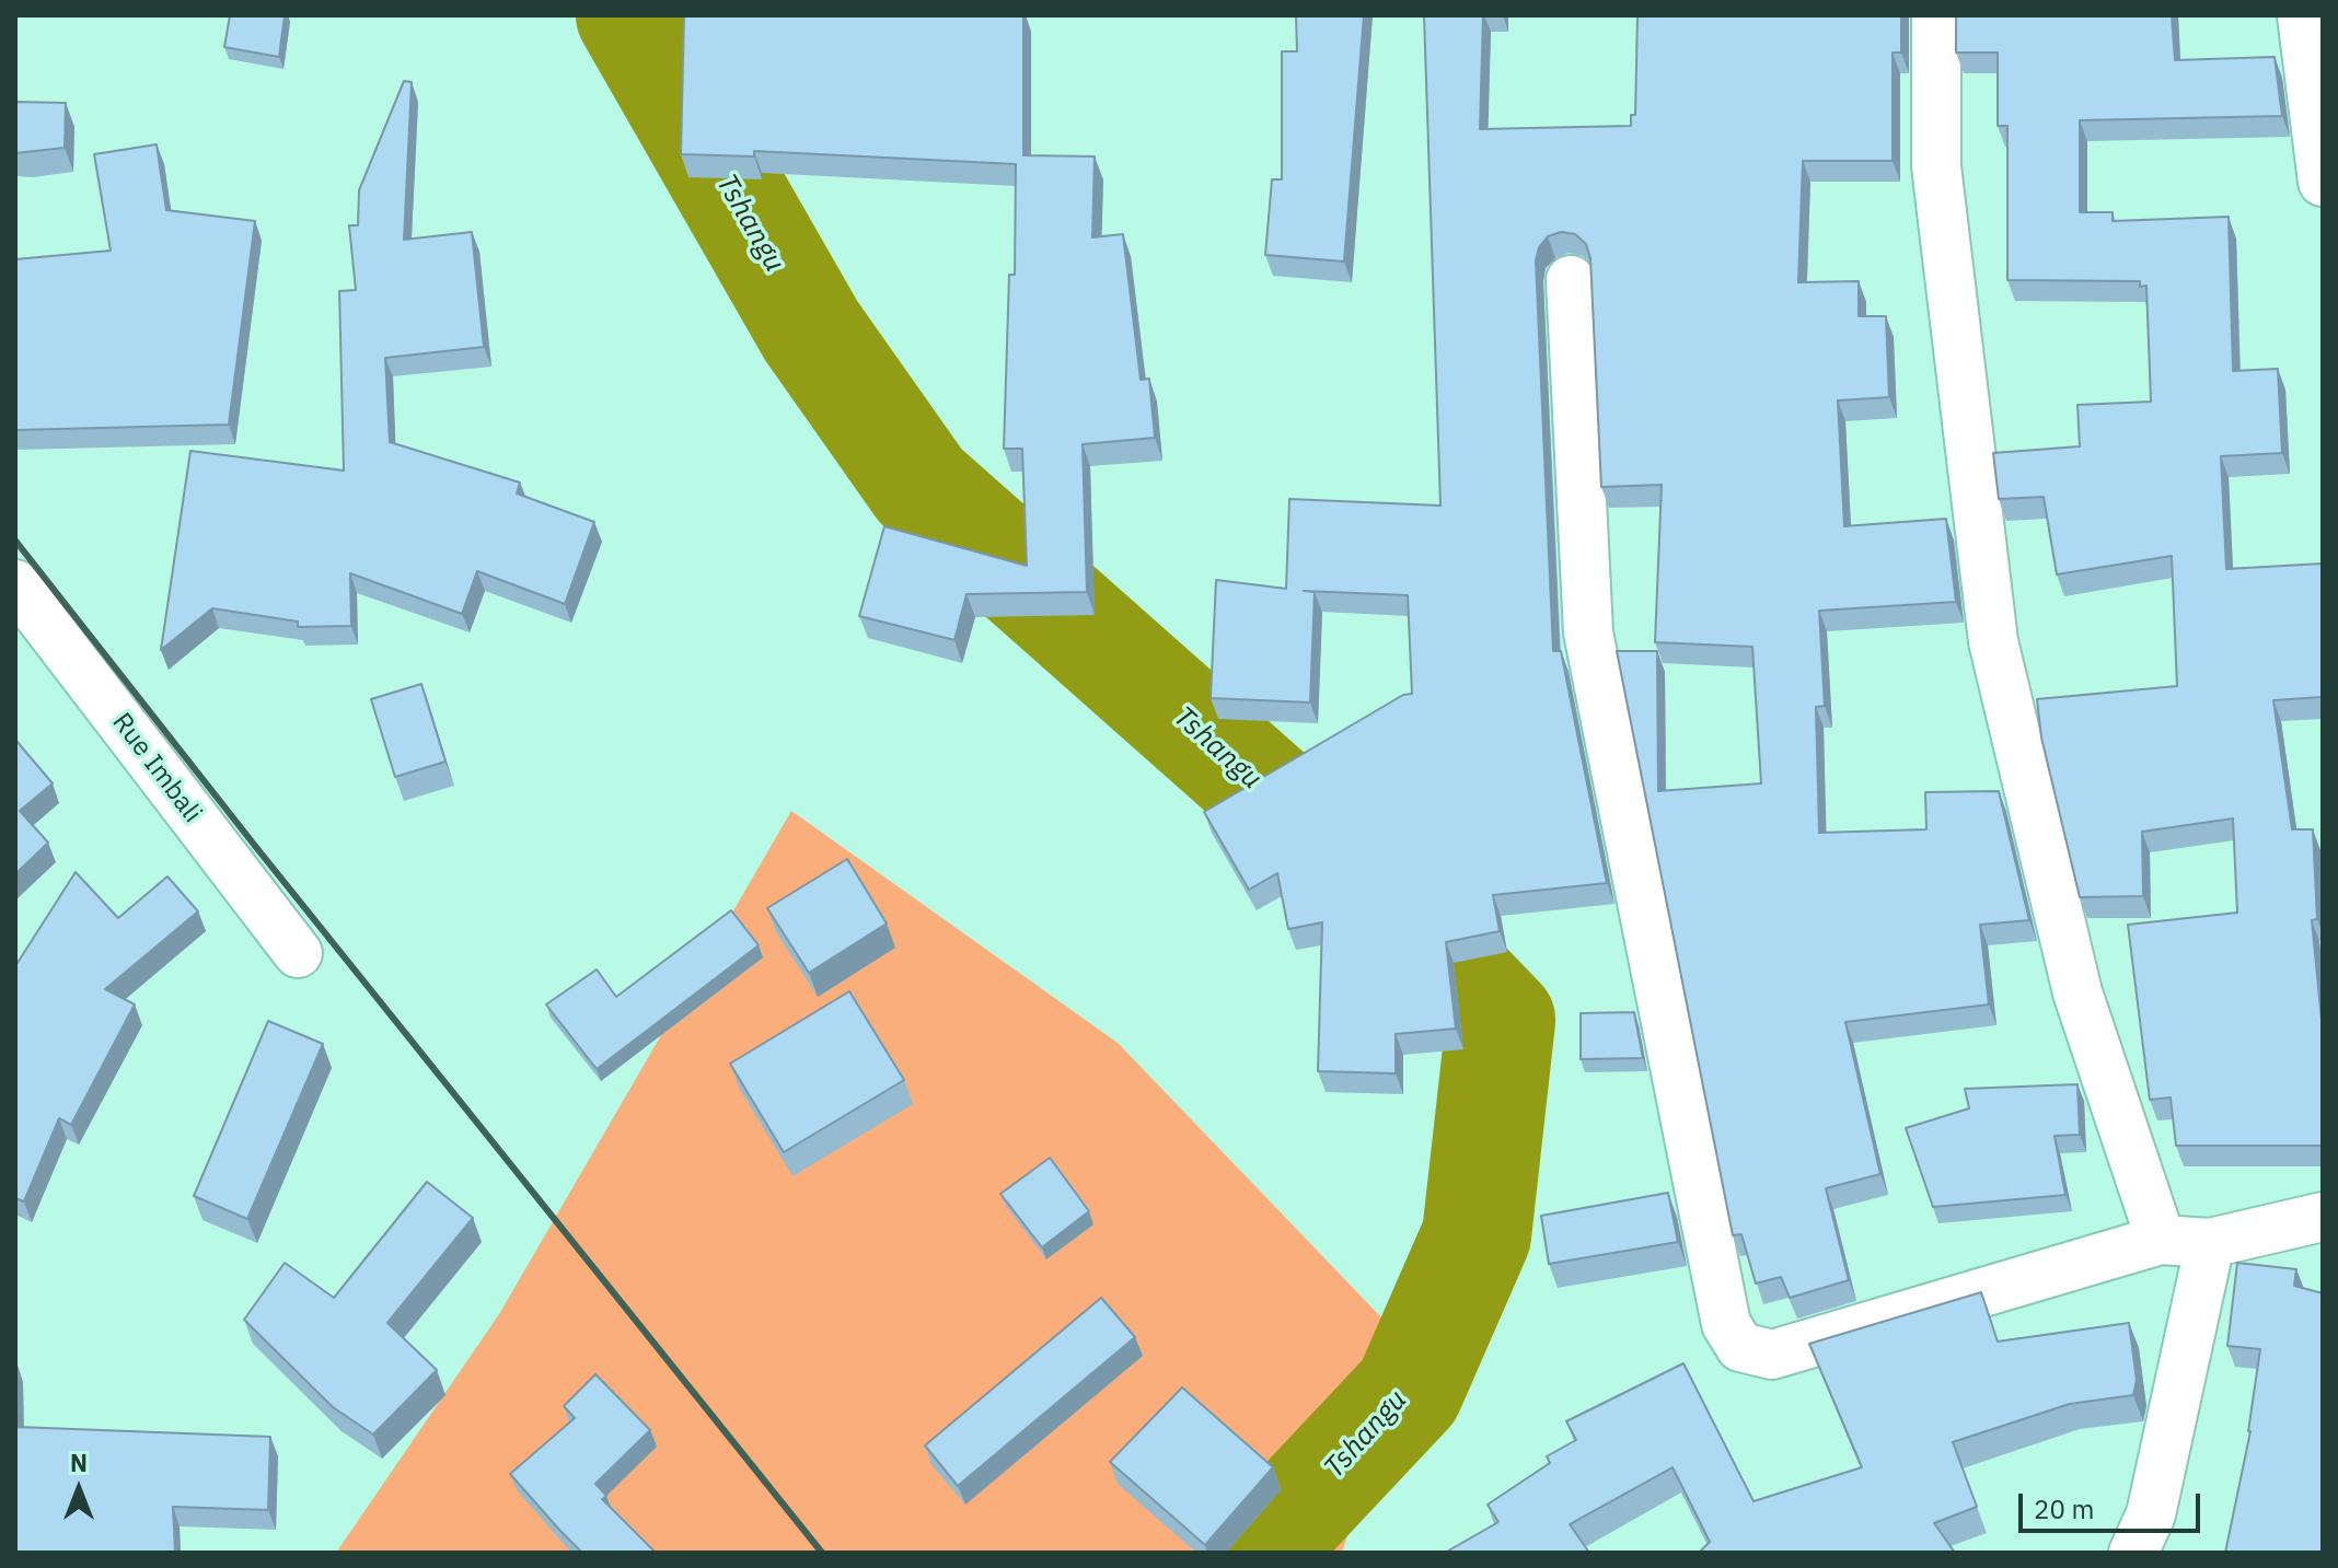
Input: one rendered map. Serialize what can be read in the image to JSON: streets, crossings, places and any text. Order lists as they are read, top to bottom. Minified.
{"streets":{"street":["Rue Imbali"]},"water":["Tshangu"],"scale_bar":"20 m","north":"top"}
